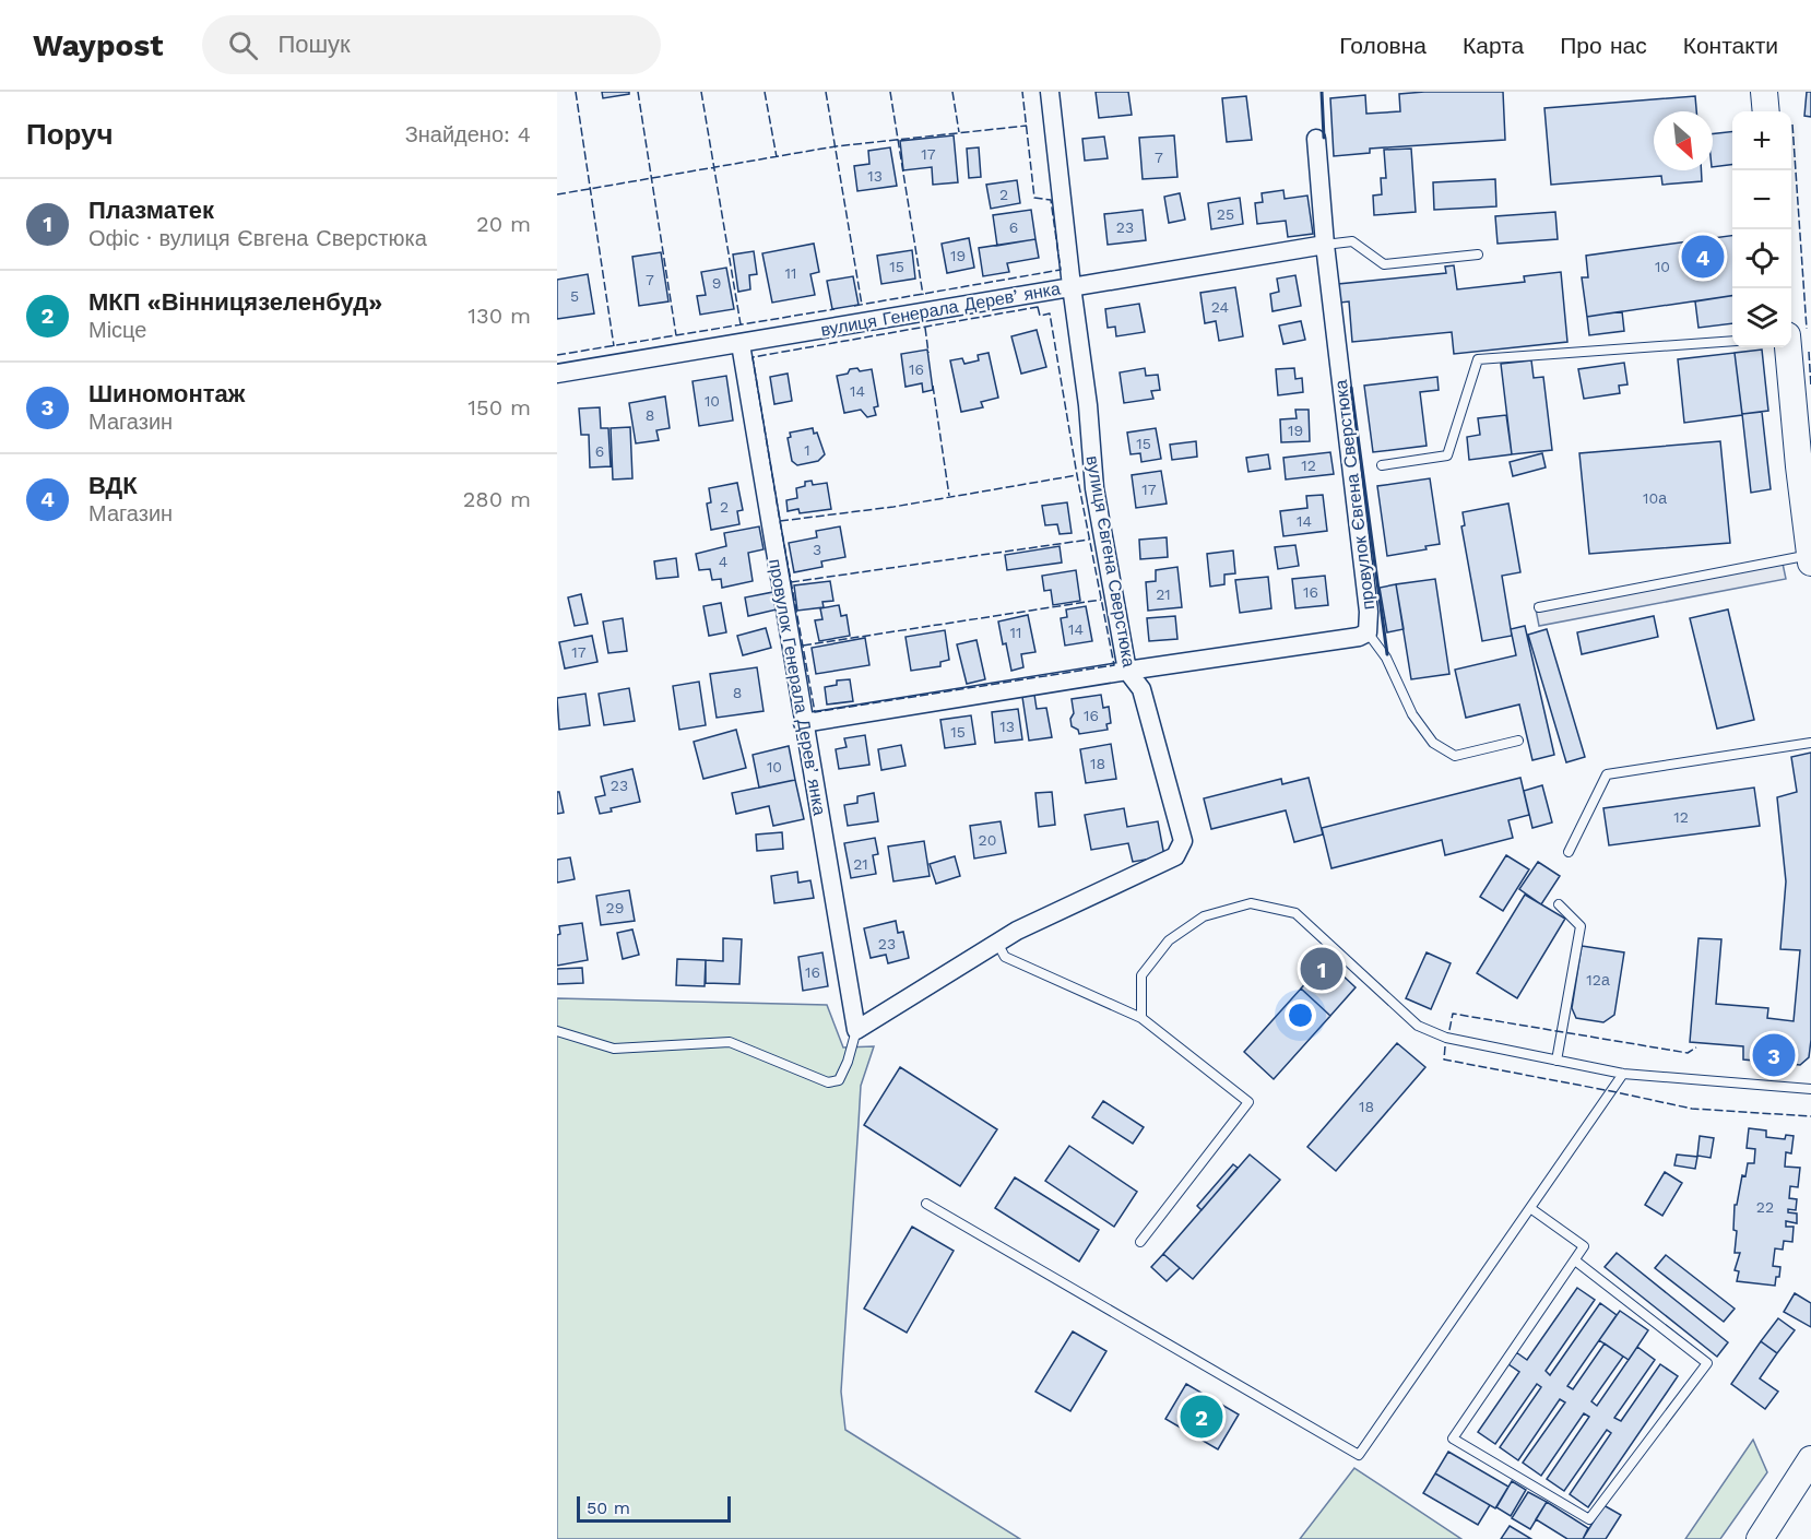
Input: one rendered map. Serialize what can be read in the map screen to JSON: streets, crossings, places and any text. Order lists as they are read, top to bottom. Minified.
{"streets":{"street":["вулиця Генерала Деревʼянка","провулок Євгена Сверстюка","вулиця Євгена Сверстюка","провулок Генерала Деревʼянка"]},"crossings":[["вулиця Генерала Деревʼянка","провулок Євгена Сверстюка"],["вулиця Генерала Деревʼянка","вулиця Євгена Сверстюка"],["вулиця Генерала Деревʼянка","провулок Генерала Деревʼянка"],["провулок Євгена Сверстюка","вулиця Євгена Сверстюка"],["провулок Євгена Сверстюка","провулок Генерала Деревʼянка"],["вулиця Євгена Сверстюка","провулок Генерала Деревʼянка"]],"house_numbers":["17","7","13","2","25","6","23","19","15","10","11","7","9","5","24","16","14","10","8","19","15","1","6","12","17","10а","2","14","3","4","16","21","14","11","17","8","16","13","15","18","10","23","12","20","21","29","23","16","12а","18","22"],"scale_bar":"50 m","north":"bottom right","page":{"header":"Waypost","search":"Пошук","nav":["Головна","Карта","Про нас","Контакти"],"heading":["Поруч","Знайдено: 4"],"map_buttons":["+","−"],"list":[{"mark":"1","name":"Плазматек","note":"Офіс · вулиця Євгена Сверстюка","value":"20 m"},{"mark":"2","name":"МКП «Вінницязеленбуд»","note":"Місце","value":"130 m"},{"mark":"3","name":"Шиномонтаж","note":"Магазин","value":"150 m"},{"mark":"4","name":"ВДК","note":"Магазин","value":"280 m"}],"pins":["4","1","3","2"],"scale":"50 m"}}
